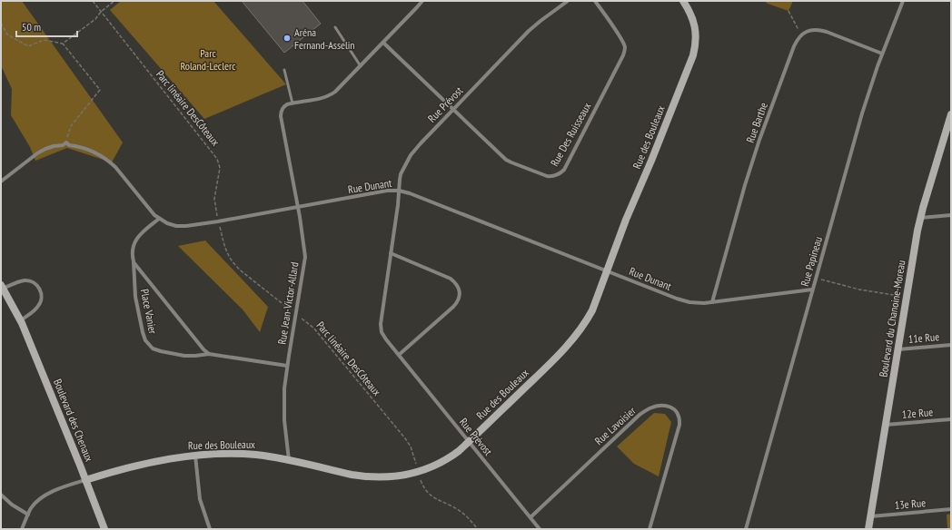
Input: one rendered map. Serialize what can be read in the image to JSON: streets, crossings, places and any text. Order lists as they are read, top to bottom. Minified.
{"streets":{"street":["Rue Prévost","Rue Barthe","Rue Des Ruisseaux","Rue des Bouleaux","Rue Dunant","Rue Papineau","Rue Jean-Victor-Allard","Place Vanier","Boulevard du Chanoine-Moreau","11e Rue","12e Rue","Boulevard des Chenaux","Rue Lavoisier","13e Rue"],"path":["Parc linéaire DesCôteaux"]},"crossings":[["Rue Prévost","Rue Des Ruisseaux"],["Rue Prévost","Rue des Bouleaux"],["Rue Prévost","Rue Dunant"],["Rue Prévost","Rue Lavoisier"],["Parc linéaire DesCôteaux","Rue des Bouleaux"],["Parc linéaire DesCôteaux","Rue Dunant"],["Parc linéaire DesCôteaux","Rue Jean-Victor-Allard"],["Rue Barthe","Rue Dunant"],["Rue des Bouleaux","Rue Dunant"],["Rue des Bouleaux","Rue Jean-Victor-Allard"],["Rue des Bouleaux","Boulevard des Chenaux"],["Rue Dunant","Rue Papineau"],["Rue Dunant","Rue Jean-Victor-Allard"],["Rue Dunant","Place Vanier"],["Rue Jean-Victor-Allard","Place Vanier"],["Boulevard du Chanoine-Moreau","11e Rue"],["Boulevard du Chanoine-Moreau","12e Rue"],["Boulevard du Chanoine-Moreau","13e Rue"]],"parks":["Parc Roland-Leclerc"],"places":["Aréna Fernand-Asselin"],"scale_bar":"50 m"}
